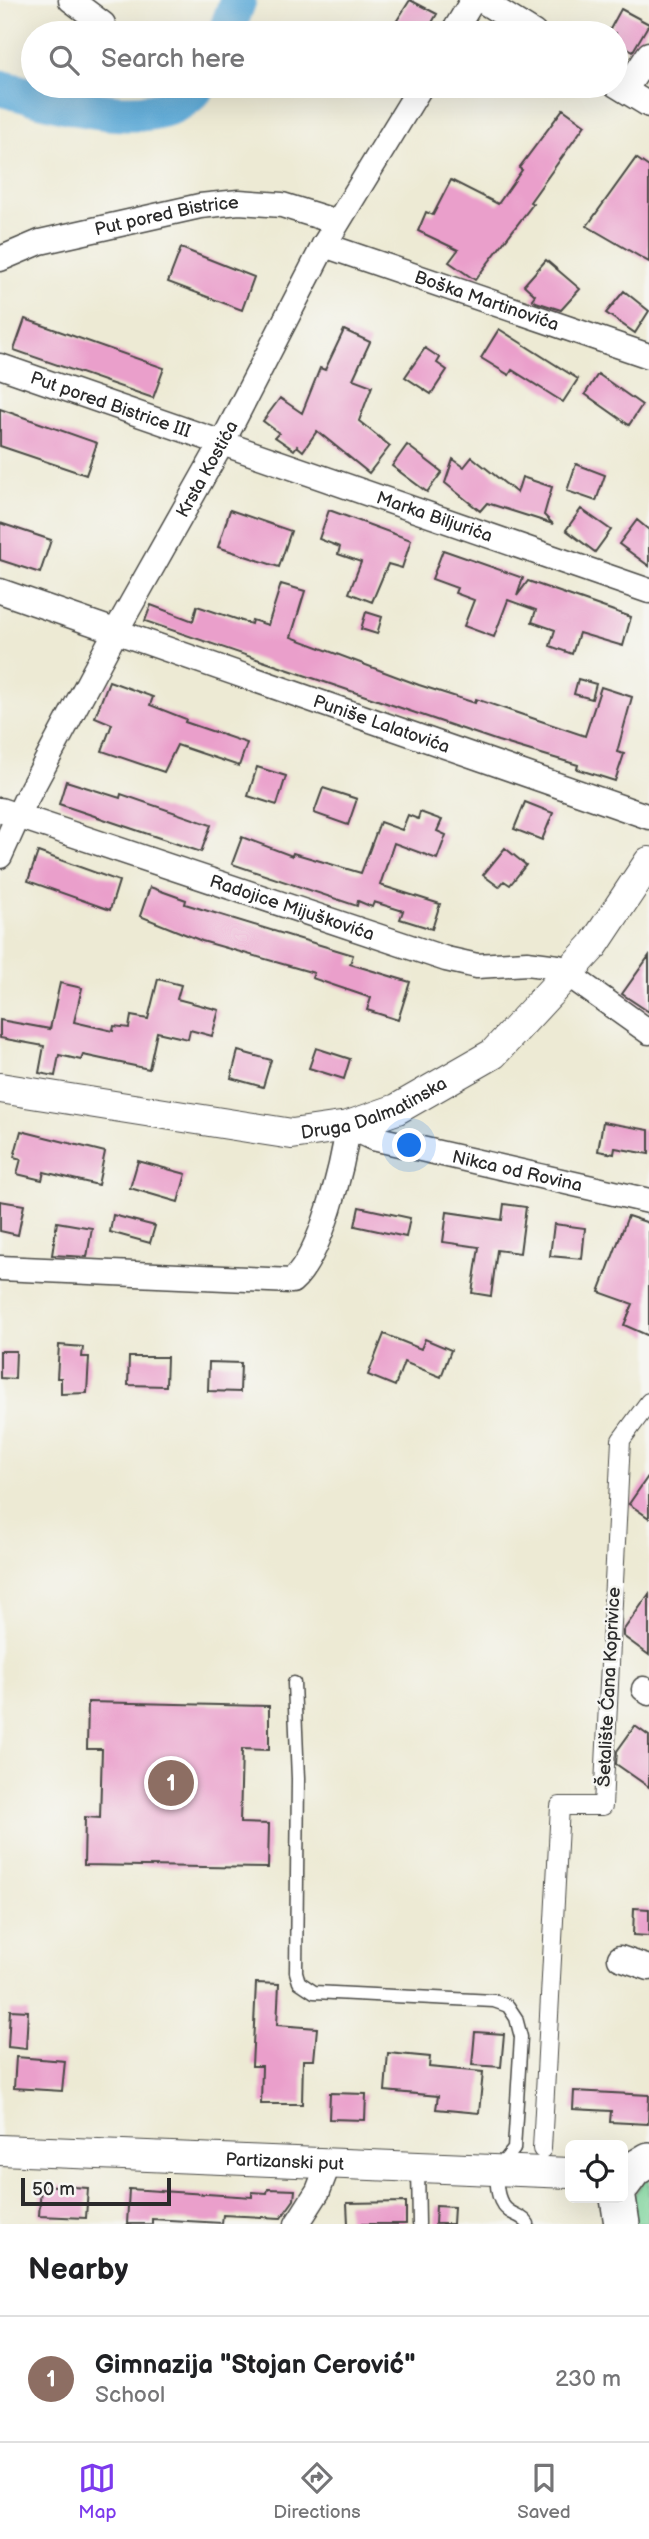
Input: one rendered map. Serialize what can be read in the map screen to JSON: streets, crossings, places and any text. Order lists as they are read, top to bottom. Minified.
{"streets":{"street":["Put pored Bistrice","Boška Martinovića","Put pored Bistrice III","Krsta Kostića","Marka Biljurića","Puniše Lalatovića","Radojice Mijuškovića","Druga Dalmatinska","Nikca od Rovina","Šetalište Ćana Koprivice","Partizanski put"]},"crossings":[["Put pored Bistrice","Krsta Kostića"],["Boška Martinovića","Krsta Kostića"],["Put pored Bistrice III","Krsta Kostića"],["Put pored Bistrice III","Marka Biljurića"],["Krsta Kostića","Marka Biljurića"],["Krsta Kostića","Puniše Lalatovića"],["Krsta Kostića","Radojice Mijuškovića"],["Radojice Mijuškovića","Druga Dalmatinska"],["Druga Dalmatinska","Nikca od Rovina"]],"scale_bar":"50 m","page":{"search":"Search here","pins":"1","scale":"50 m","heading":"Nearby","list":[{"mark":"1","name":"Gimnazija \"Stojan Cerović\"","note":"School","value":"230 m"}],"nav":["Map","Directions","Saved"]}}
